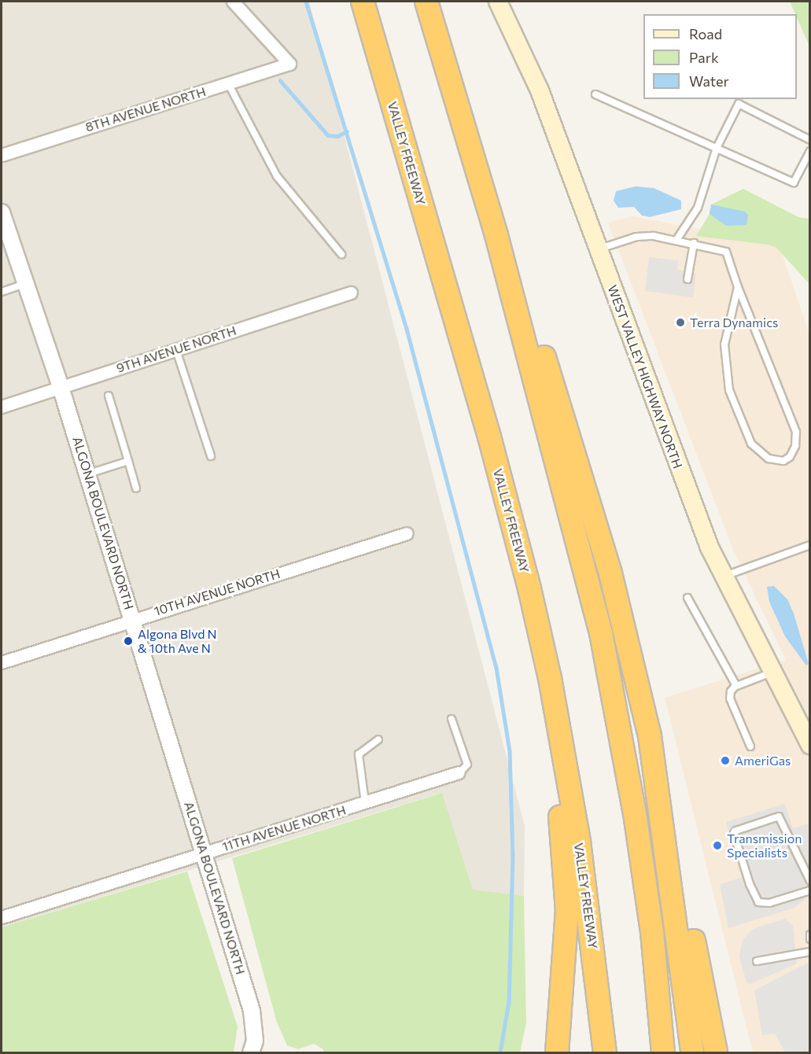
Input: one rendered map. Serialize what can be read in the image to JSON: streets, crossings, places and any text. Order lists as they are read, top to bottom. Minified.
{"streets":{"highway":["VALLEY FREEWAY"],"main road":["WEST VALLEY HIGHWAY NORTH"],"street":["8TH AVENUE NORTH","9TH AVENUE NORTH","ALGONA BOULEVARD NORTH","10TH AVENUE NORTH","11TH AVENUE NORTH"]},"crossings":[["9TH AVENUE NORTH","ALGONA BOULEVARD NORTH"],["ALGONA BOULEVARD NORTH","10TH AVENUE NORTH"],["ALGONA BOULEVARD NORTH","11TH AVENUE NORTH"]],"places":["Terra Dynamics","Algona Blvd N & 10th Ave N","AmeriGas","Transmission Specialists"],"legend":["Road","Park","Water"]}
